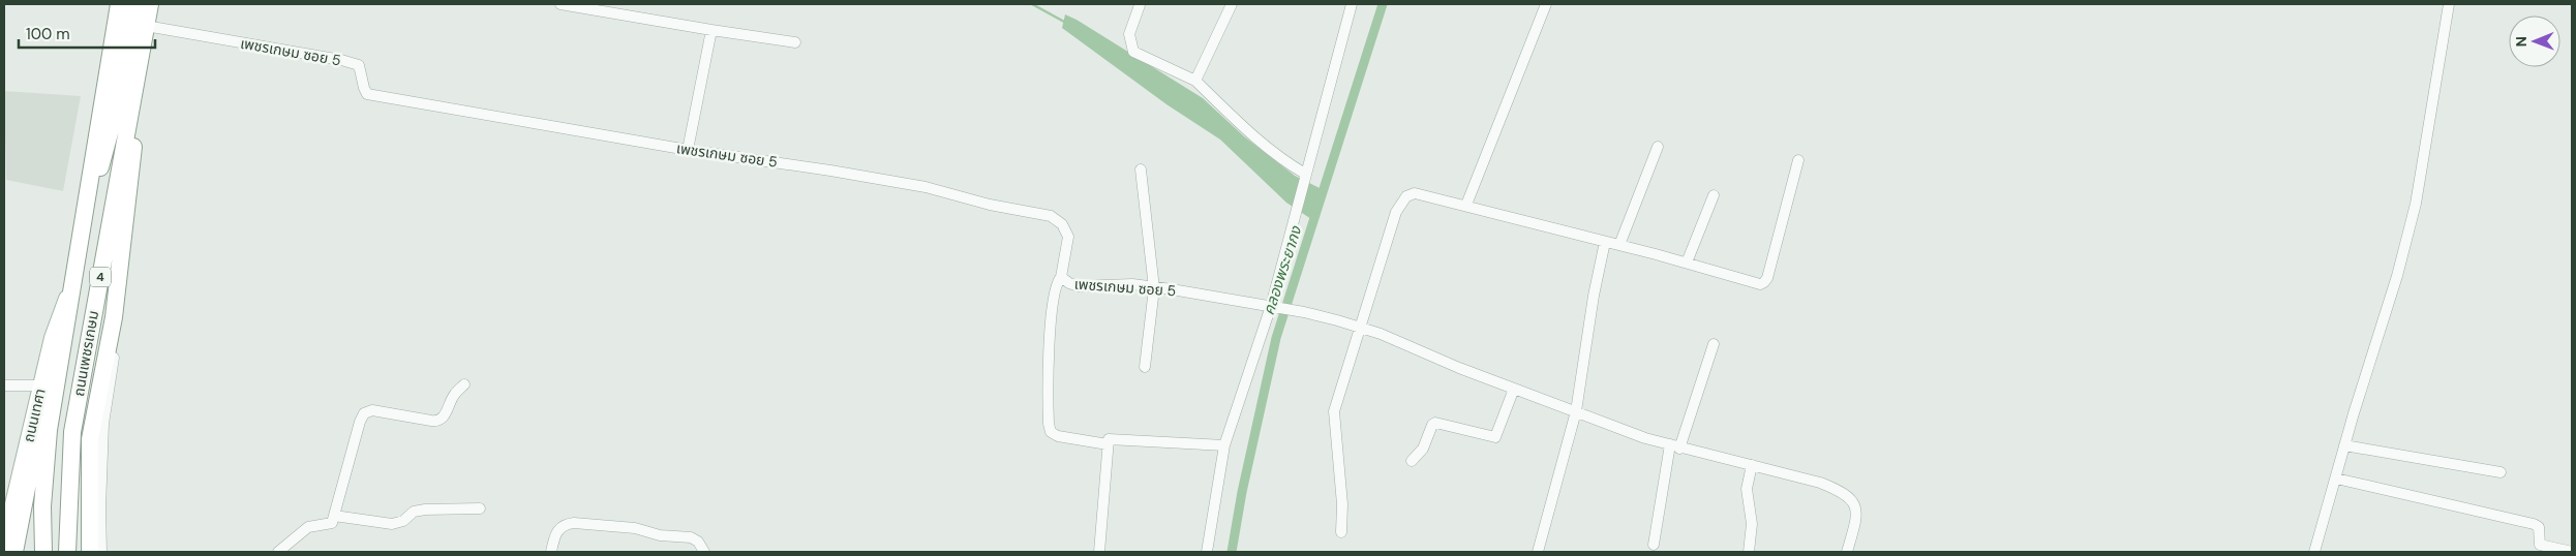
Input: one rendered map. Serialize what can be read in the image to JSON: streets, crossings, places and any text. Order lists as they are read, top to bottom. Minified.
{"streets":{"main road":["4","ถนนเพชรเกษม","ถนนเทศา"],"street":["เพชรเกษม ซอย 5"]},"crossings":[["เพชรเกษม ซอย 5","ถนนเพชรเกษม"],["ถนนเพชรเกษม","ถนนเทศา"]],"water":["คลองพระยากง"],"scale_bar":"100 m","north":"left"}
